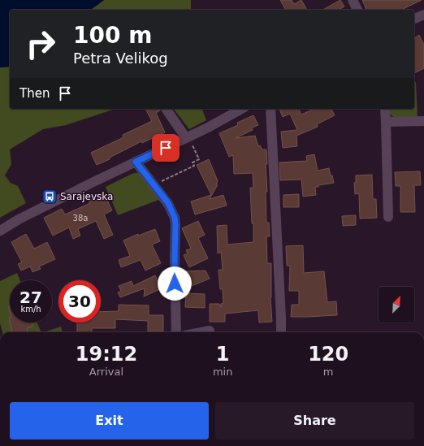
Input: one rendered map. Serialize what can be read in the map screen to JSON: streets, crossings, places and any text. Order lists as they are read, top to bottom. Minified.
{"places":{"bus stop":["Sarajevska"]},"house_numbers":["38a"],"north":"top right","page":{"turn":["100 m","Petra Velikog"],"then":"Then","speed":"27 km/h","limit":"30","eta":["19:12","Arrival","1","min","120","m"],"buttons":["Exit","Share"]}}
